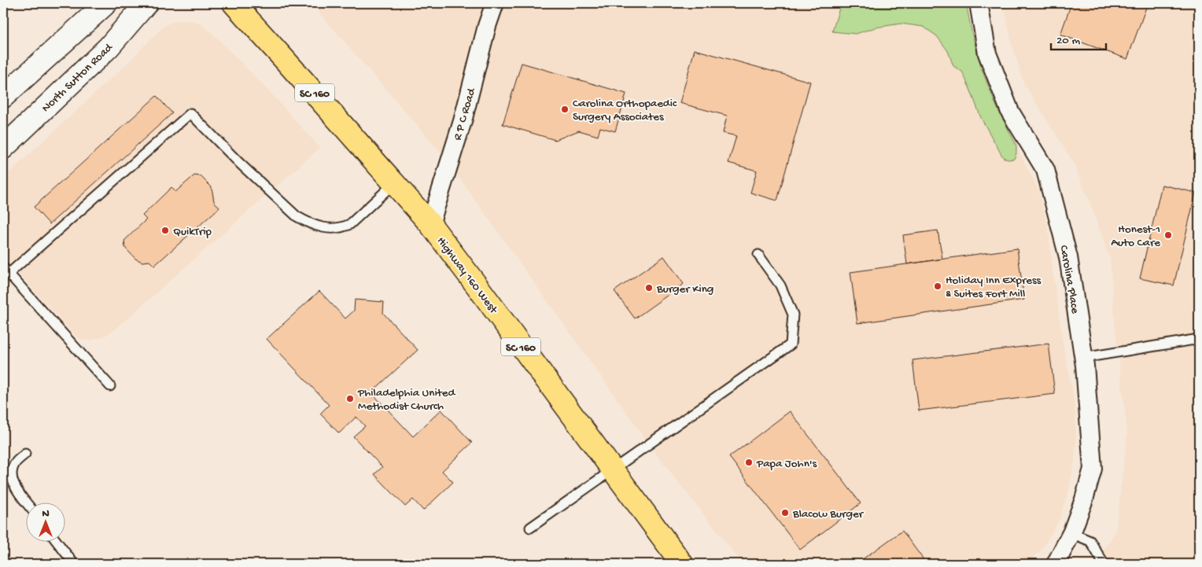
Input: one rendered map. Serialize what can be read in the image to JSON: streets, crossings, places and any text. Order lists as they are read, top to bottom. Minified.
{"streets":{"main road":["North Sutton Road","SC 160","Highway 160 West"],"street":["R P C Road","Carolina Place"]},"crossings":[["R P C Road","Highway 160 West"]],"places":["Carolina Orthopaedic Surgery Associates","QuikTrip","Honest-1 Auto Care","Holiday Inn Express & Suites Fort Mill","Burger King","Philadelphia United Methodist Church","Papa John's","Blacow Burger"],"scale_bar":"20 m","north":"top"}
